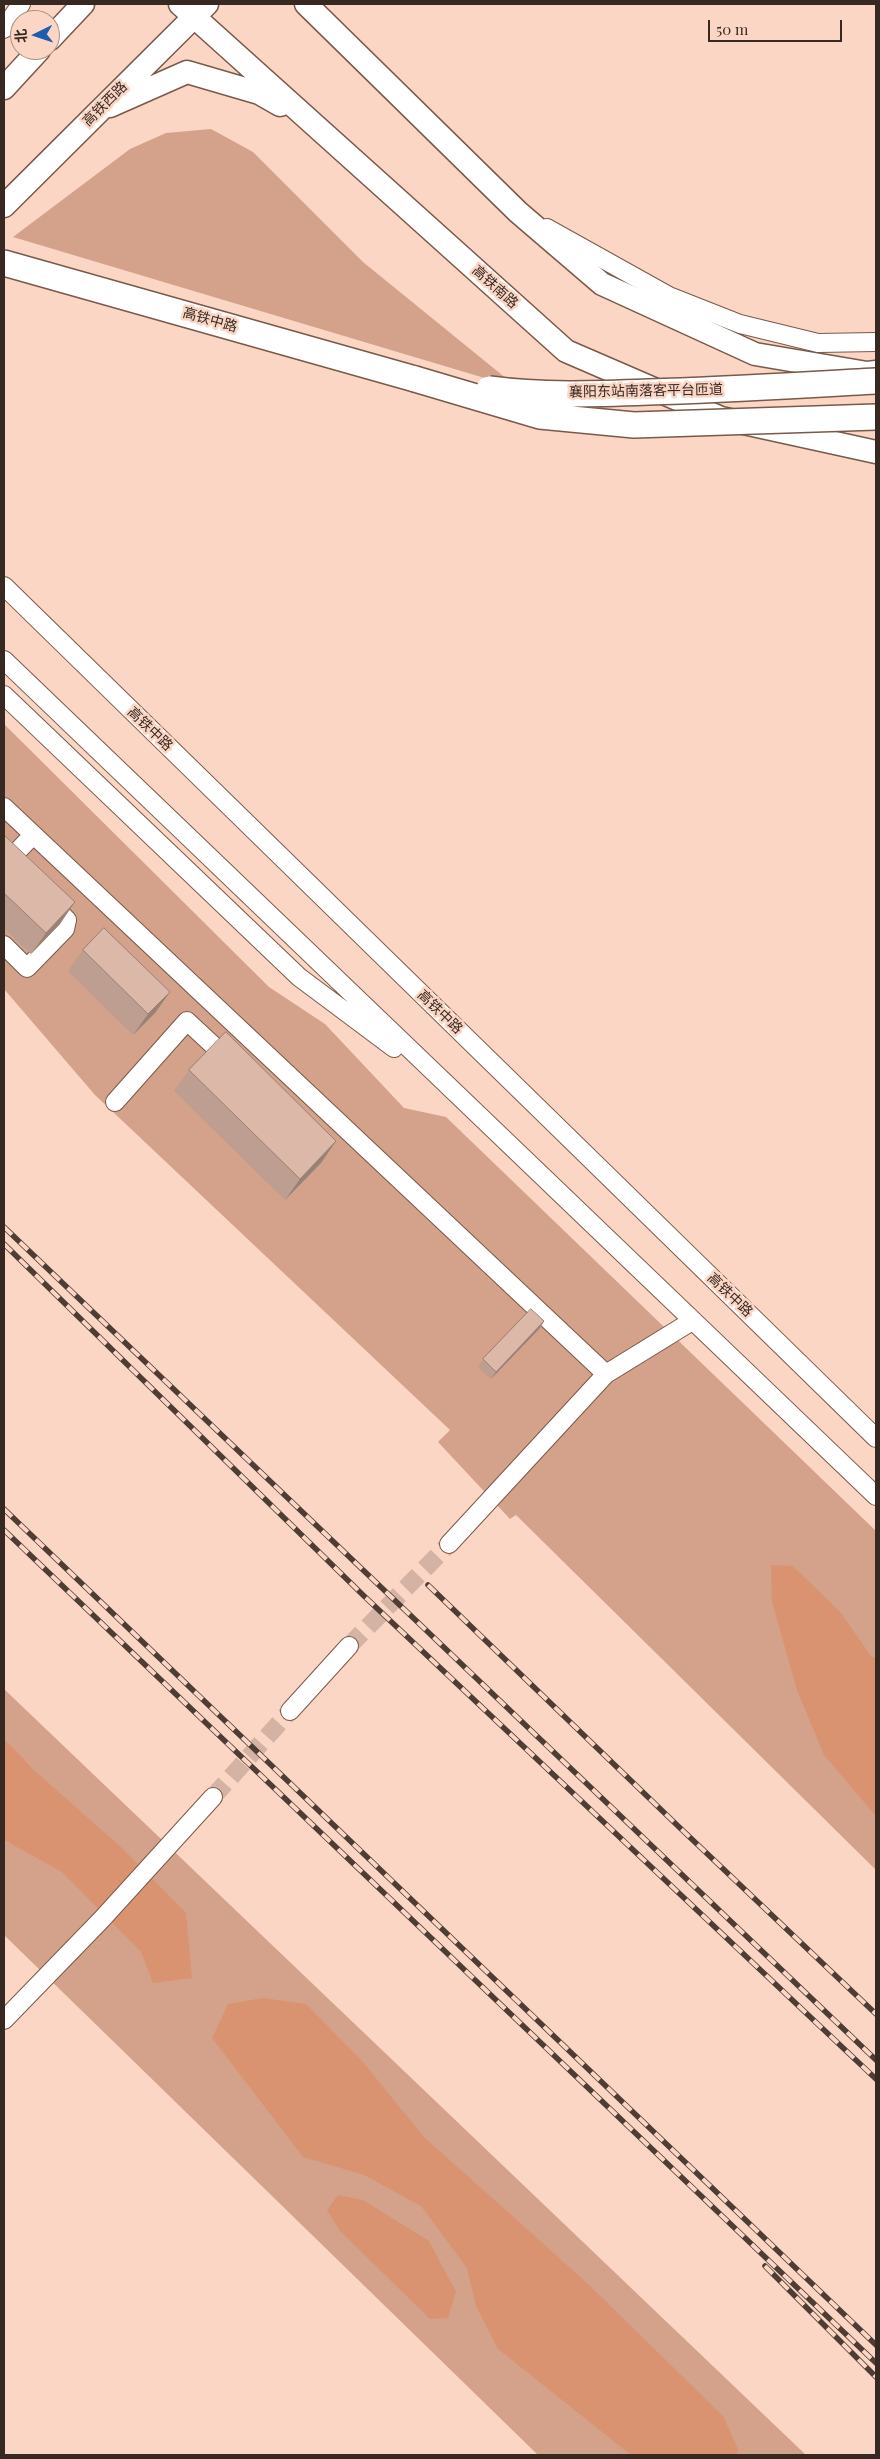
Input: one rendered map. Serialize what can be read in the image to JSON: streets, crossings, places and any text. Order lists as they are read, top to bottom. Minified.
{"streets":{"highway":["高铁中路","襄阳东站南落客平台匝道"],"main road":["高铁西路","高铁南路"]},"crossings":[["高铁西路","高铁南路"],["高铁中路","襄阳东站南落客平台匝道"]],"scale_bar":"50 m","north":"left"}
